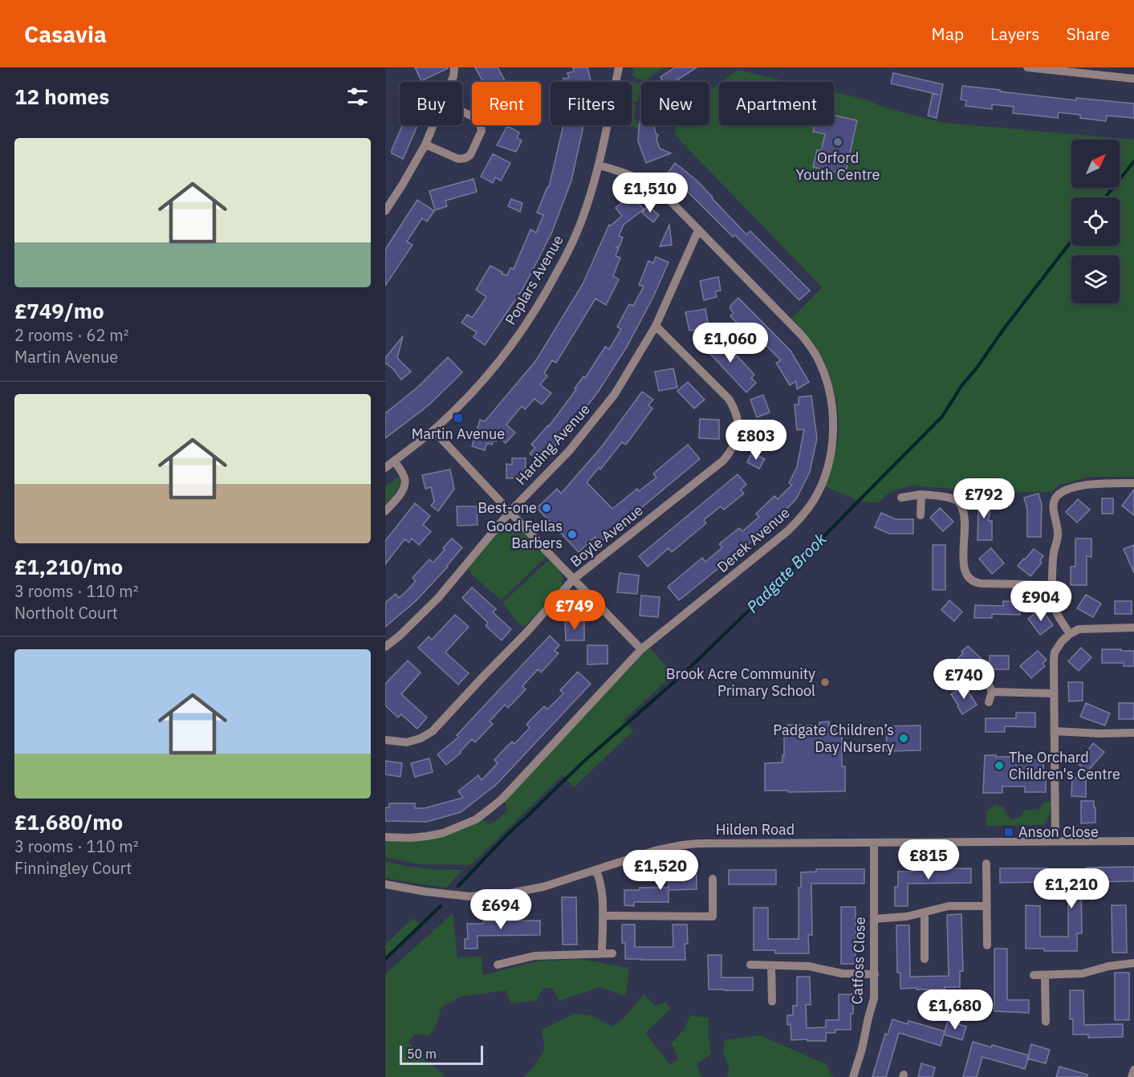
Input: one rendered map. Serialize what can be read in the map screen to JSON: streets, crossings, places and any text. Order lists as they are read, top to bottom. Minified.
{"streets":{"street":["Poplars Avenue","Harding Avenue","Boyle Avenue","Derek Avenue","Hilden Road","Catfoss Close"]},"crossings":[["Poplars Avenue","Derek Avenue"],["Harding Avenue","Boyle Avenue"],["Harding Avenue","Derek Avenue"],["Hilden Road","Catfoss Close"]],"water":["Padgate Brook"],"places":{"other":["Orford Youth Centre","Best-one","Good Fellas Barbers","Brook Acre Community Primary School","Padgate Children’s Day Nursery","The Orchard Children's Centre"],"transit":["Martin Avenue","Anson Close"]},"scale_bar":"50 m","north":"top right","page":{"header":"Casavia","nav":["Map","Layers","Share"],"heading":"12 homes","chip":["Buy","Rent","Filters","New","Apartment"],"list":[{"name":"£749/mo","note":"2 rooms · 62 m² · Martin Avenue"},{"name":"£1,210/mo","note":"3 rooms · 110 m² · Northolt Court"},{"name":"£1,680/mo","note":"3 rooms · 110 m² · Finningley Court"}],"price":["£1,510","£1,060","£803","£792","£904","£749","£740","£815","£1,520","£1,210","£694","£1,680"],"scale":"50 m"}}
